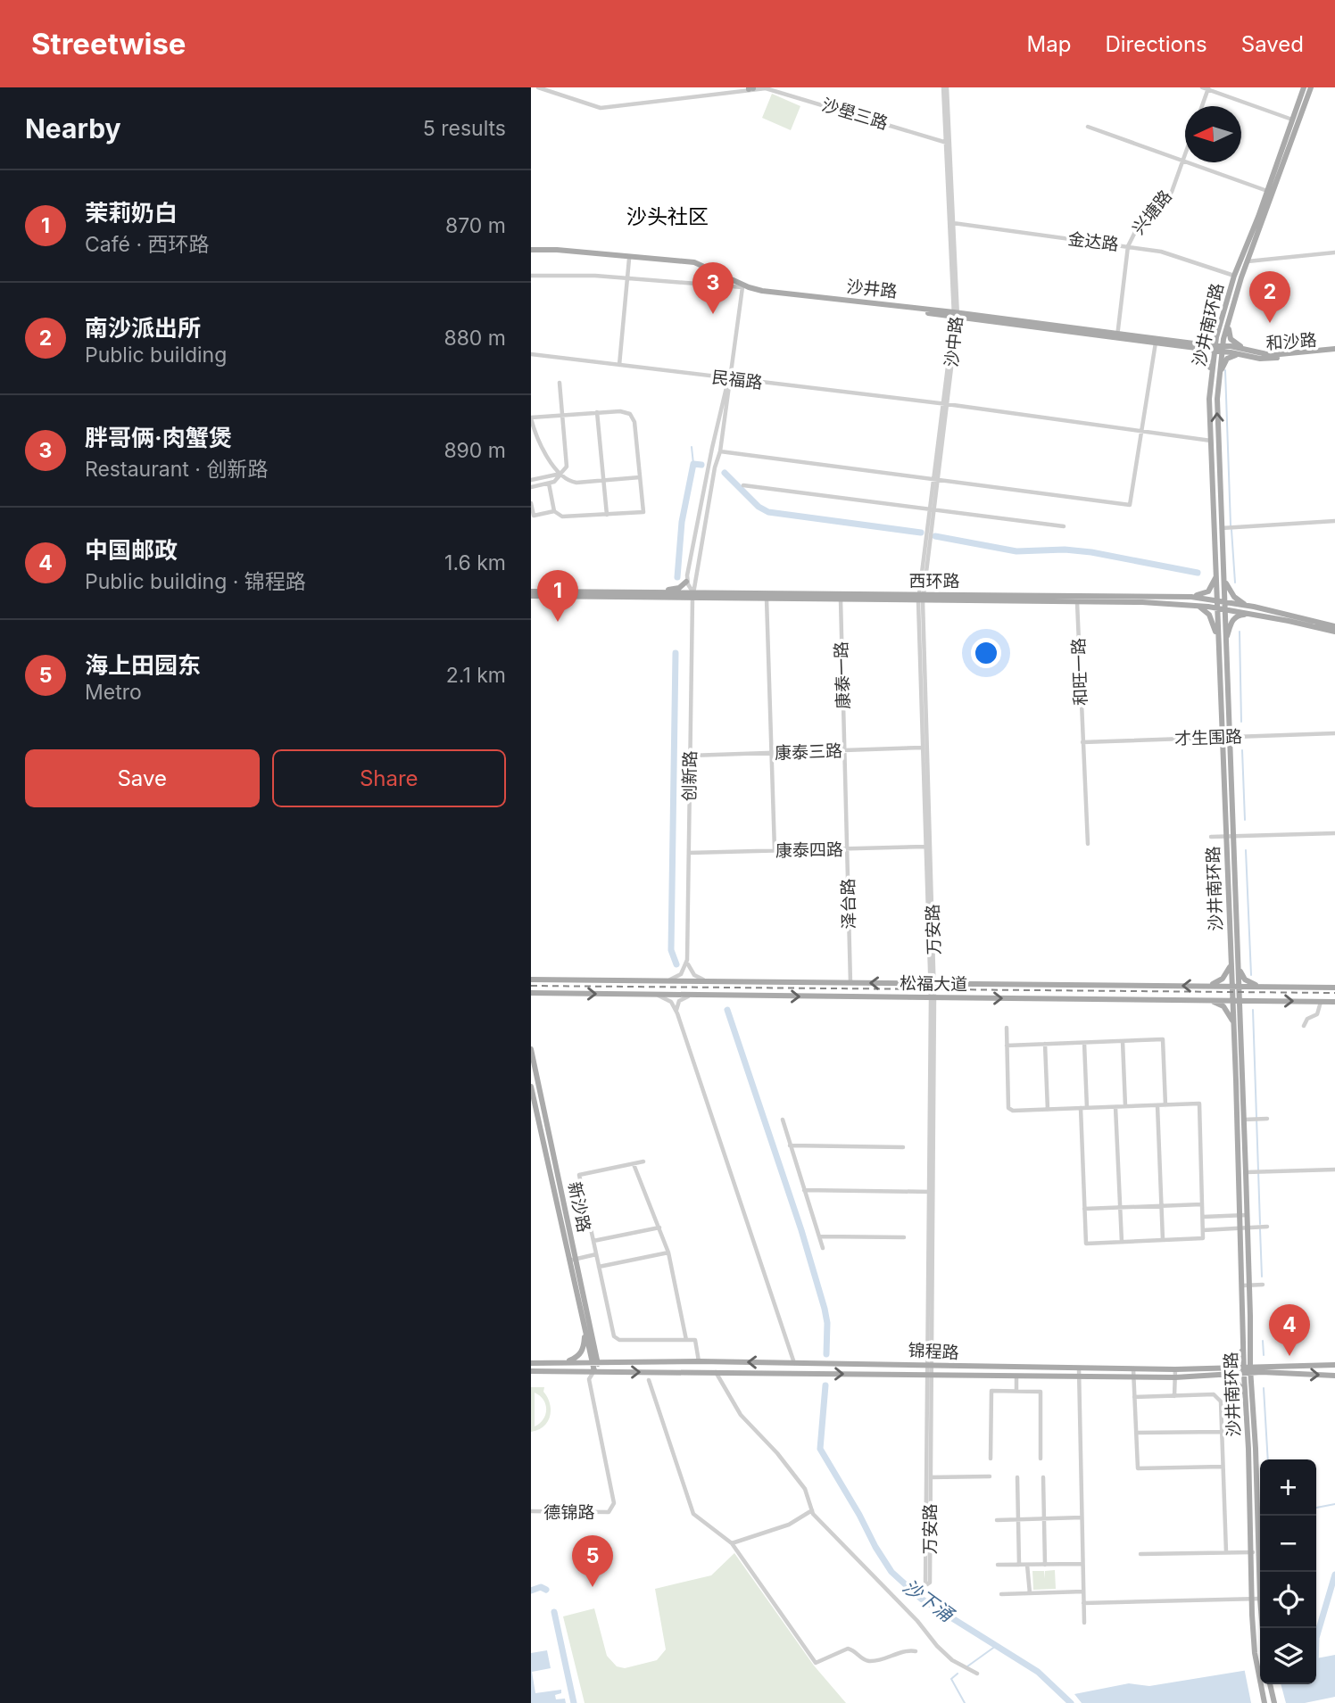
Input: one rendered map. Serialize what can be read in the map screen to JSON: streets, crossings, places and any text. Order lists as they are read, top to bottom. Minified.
{"streets":{"main road":["沙井路","沙井南环路","和沙路","西环路","松福大道","新沙路","锦程路"],"street":["沙壆三路","兴塘路","金达路","沙中路","民福路","和旺一路","康泰一路","才生围路","康泰三路","创新路","康泰四路","泽台路","万安路","德锦路"]},"crossings":[["沙壆三路","沙中路"],["兴塘路","金达路"],["兴塘路","沙井路"],["金达路","沙井南环路"],["金达路","沙中路"],["沙井路","沙井南环路"],["沙井路","沙中路"],["沙井路","和沙路"],["沙井路","创新路"],["沙井南环路","和沙路"],["沙井南环路","民福路"],["沙井南环路","西环路"],["沙井南环路","才生围路"],["沙井南环路","松福大道"],["沙井南环路","锦程路"],["沙中路","民福路"],["沙中路","西环路"],["沙中路","万安路"],["民福路","创新路"],["西环路","和旺一路"],["西环路","康泰一路"],["西环路","创新路"],["西环路","万安路"],["和旺一路","才生围路"],["康泰一路","康泰三路"],["康泰一路","泽台路"],["康泰三路","创新路"],["康泰三路","泽台路"],["康泰三路","万安路"],["创新路","康泰四路"],["康泰四路","泽台路"],["康泰四路","万安路"],["泽台路","松福大道"],["万安路","松福大道"],["万安路","锦程路"],["新沙路","锦程路"],["新沙路","德锦路"],["锦程路","德锦路"]],"districts":["沙头社区"],"water":["沙下涌"],"north":"left","page":{"header":"Streetwise","nav":["Map","Directions","Saved"],"heading":["Nearby","5 results"],"list":[{"mark":"1","name":"茉莉奶白","note":"Café · 西环路","value":"870 m"},{"mark":"2","name":"南沙派出所","note":"Public building","value":"880 m"},{"mark":"3","name":"胖哥俩·肉蟹煲","note":"Restaurant · 创新路","value":"890 m"},{"mark":"4","name":"中国邮政","note":"Public building · 锦程路","value":"1.6 km"},{"mark":"5","name":"海上田园东","note":"Metro","value":"2.1 km"}],"pins":["3","2","1","4","5"],"buttons":["Save","Share"],"map_buttons":["+","−"]}}
